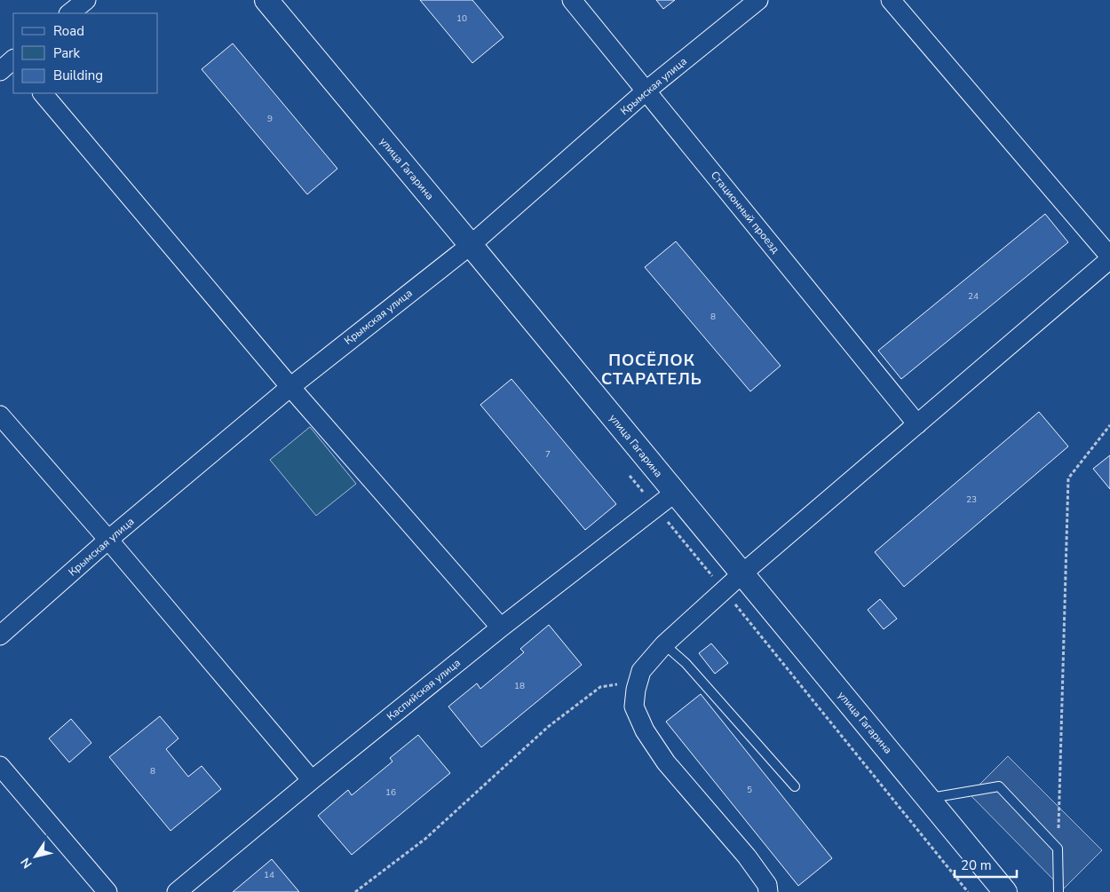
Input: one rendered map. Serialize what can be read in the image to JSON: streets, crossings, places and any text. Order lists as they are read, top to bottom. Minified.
{"streets":{"street":["Крымская улица","улица Гагарина","Стационный проезд","Каспийская улица"]},"crossings":[["Крымская улица","улица Гагарина"],["Крымская улица","Стационный проезд"],["улица Гагарина","Каспийская улица"]],"districts":["ПОСЁЛОК СТАРАТЕЛЬ"],"house_numbers":["10","9","24","8","7","23","18","8","5","16","14"],"legend":["Road","Park","Building"],"scale_bar":"20 m","north":"bottom left"}
